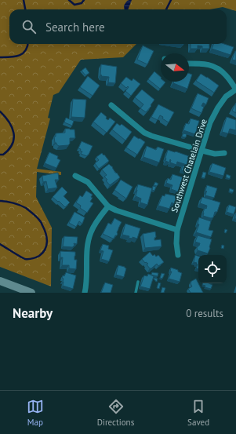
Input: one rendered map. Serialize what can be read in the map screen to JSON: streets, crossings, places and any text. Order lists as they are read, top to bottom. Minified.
{"streets":{"street":["Southwest Chatelain Drive"]},"north":"right","page":{"search":"Search here","heading":["Nearby","0 results"],"nav":["Map","Directions","Saved"]}}
